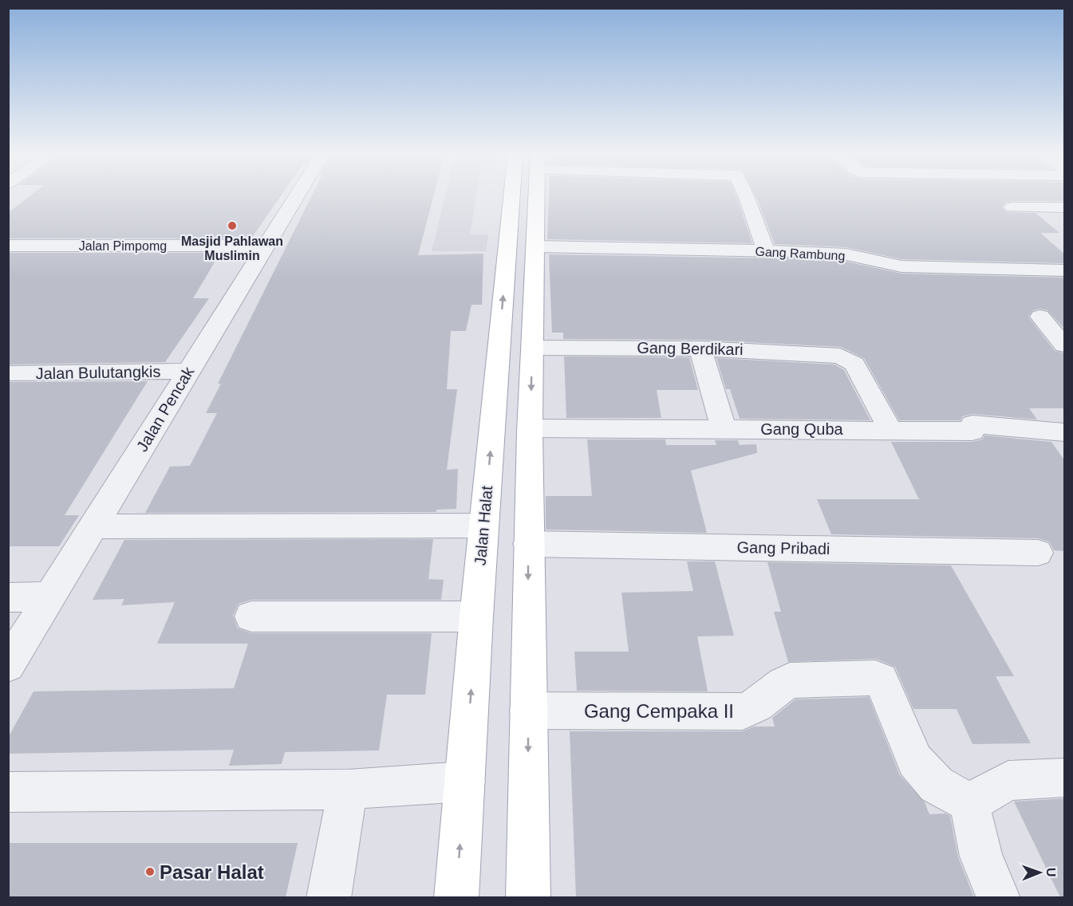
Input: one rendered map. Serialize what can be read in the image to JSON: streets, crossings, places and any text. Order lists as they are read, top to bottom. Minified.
{"streets":{"main road":["Jalan Halat"],"street":["Jalan Pimpomg","Gang Rambung","Gang Berdikari","Jalan Bulutangkis","Jalan Pencak","Gang Quba","Gang Pribadi","Gang Cempaka II"]},"crossings":[["Jalan Pimpomg","Jalan Pencak"],["Gang Berdikari","Gang Quba"],["Jalan Bulutangkis","Jalan Pencak"]],"places":["Masjid Pahlawan Muslimin","Pasar Halat"],"north":"right"}
